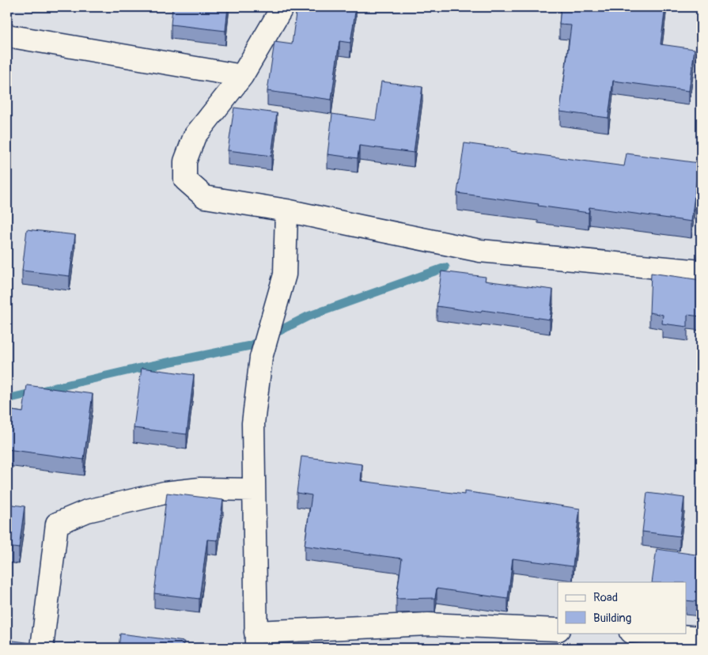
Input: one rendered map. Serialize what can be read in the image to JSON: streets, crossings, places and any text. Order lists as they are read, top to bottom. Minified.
{"legend":["Road","Building"]}
